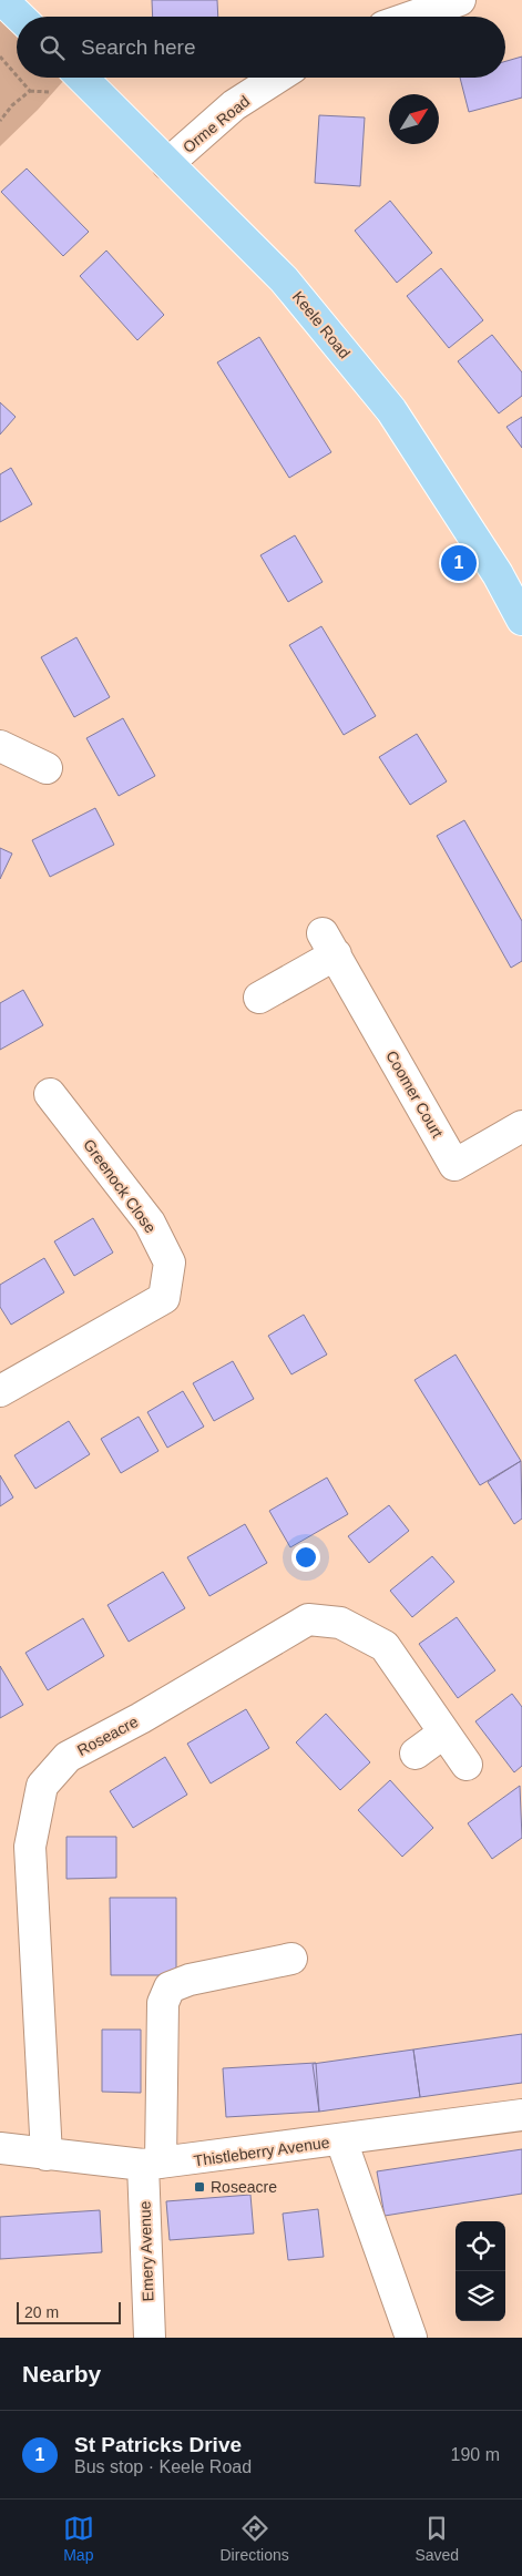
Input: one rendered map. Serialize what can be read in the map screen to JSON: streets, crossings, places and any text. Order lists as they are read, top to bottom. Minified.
{"streets":{"main road":["Keele Road"],"street":["Orme Road","Coomer Court","Greenock Close","Roseacre","Thistleberry Avenue","Emery Avenue"]},"crossings":[["Orme Road","Keele Road"],["Roseacre","Thistleberry Avenue"],["Thistleberry Avenue","Emery Avenue"]],"places":{"transit":["Roseacre"]},"scale_bar":"20 m","north":"top right","page":{"search":"Search here","pins":"1","scale":"20 m","heading":"Nearby","list":[{"mark":"1","name":"St Patricks Drive","note":"Bus stop · Keele Road","value":"190 m"}],"nav":["Map","Directions","Saved"]}}
